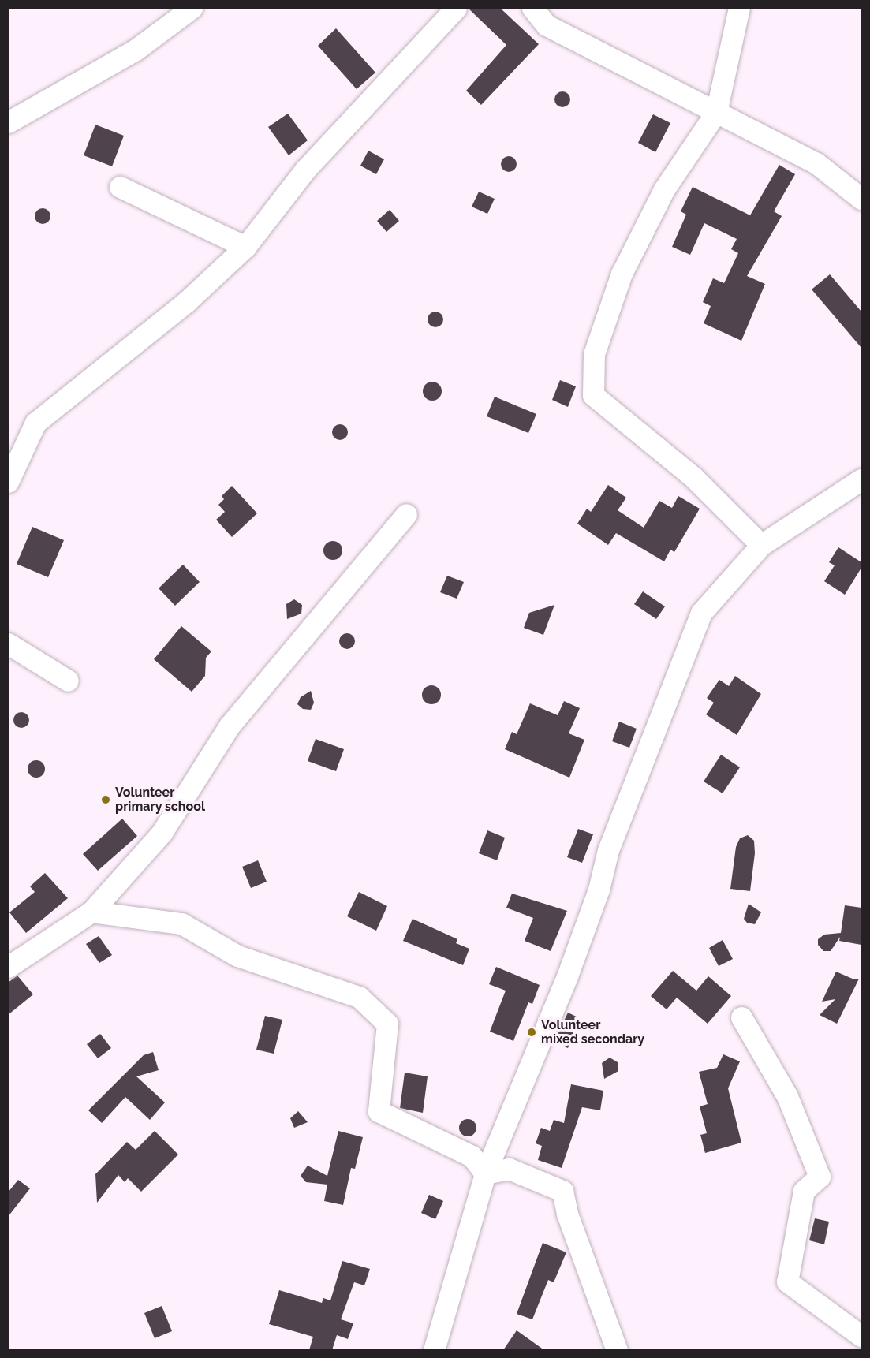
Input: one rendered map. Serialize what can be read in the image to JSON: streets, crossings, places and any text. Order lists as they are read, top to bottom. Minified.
{"places":["Volunteer primary school","Volunteer mixed secondary"]}
